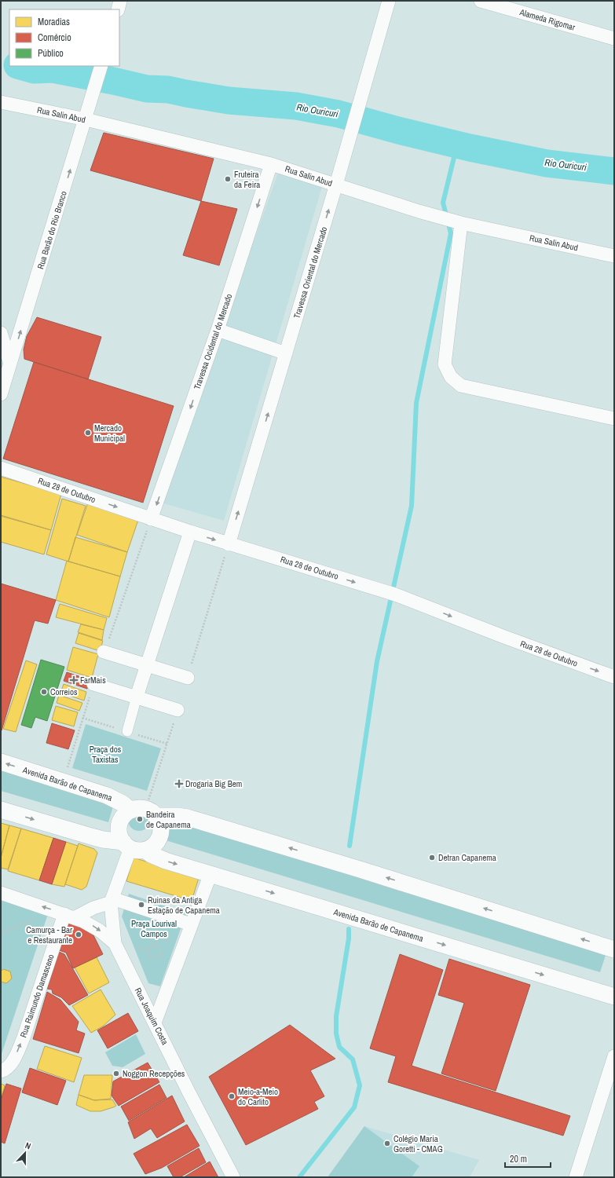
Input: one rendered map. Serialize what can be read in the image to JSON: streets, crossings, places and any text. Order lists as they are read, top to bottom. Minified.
{"streets":{"street":["Alameda Rigomar","Rua Salin Abud","Rua Barão do Rio Branco","Travessa Oriental do Mercado","Travessa Ocidental do Mercado","Rua 28 de Outubro","Avenida Barão de Capanema","Rua Raimundo Damasceno","Rua Joaquim Costa"]},"crossings":[["Rua Salin Abud","Rua Barão do Rio Branco"],["Rua Salin Abud","Travessa Oriental do Mercado"],["Rua Salin Abud","Travessa Ocidental do Mercado"],["Travessa Oriental do Mercado","Rua 28 de Outubro"],["Travessa Ocidental do Mercado","Rua 28 de Outubro"],["Avenida Barão de Capanema","Rua Joaquim Costa"]],"one_way":["Rua Barão do Rio Branco","Travessa Oriental do Mercado","Travessa Ocidental do Mercado","Rua 28 de Outubro"],"water":["Rio Ouricuri"],"parks":["Praça dos Taxistas","Praça Lourival Campos"],"places":{"other":["Fruteira da Feira","Mercado Municipal","Correios","Bandeira de Capanema","Detran Capanema","Ruinas da Antiga Estação de Capanema","Camurça - Bar e Restaurante","Noggon Recepções","Meio-a-Meio do Carlito","Colégio Maria Goretti - CMAG"],"health":["FarMais","Drogaria Big Bem"]},"legend":["Moradias","Comércio","Público"],"scale_bar":"20 m","north":"top"}
